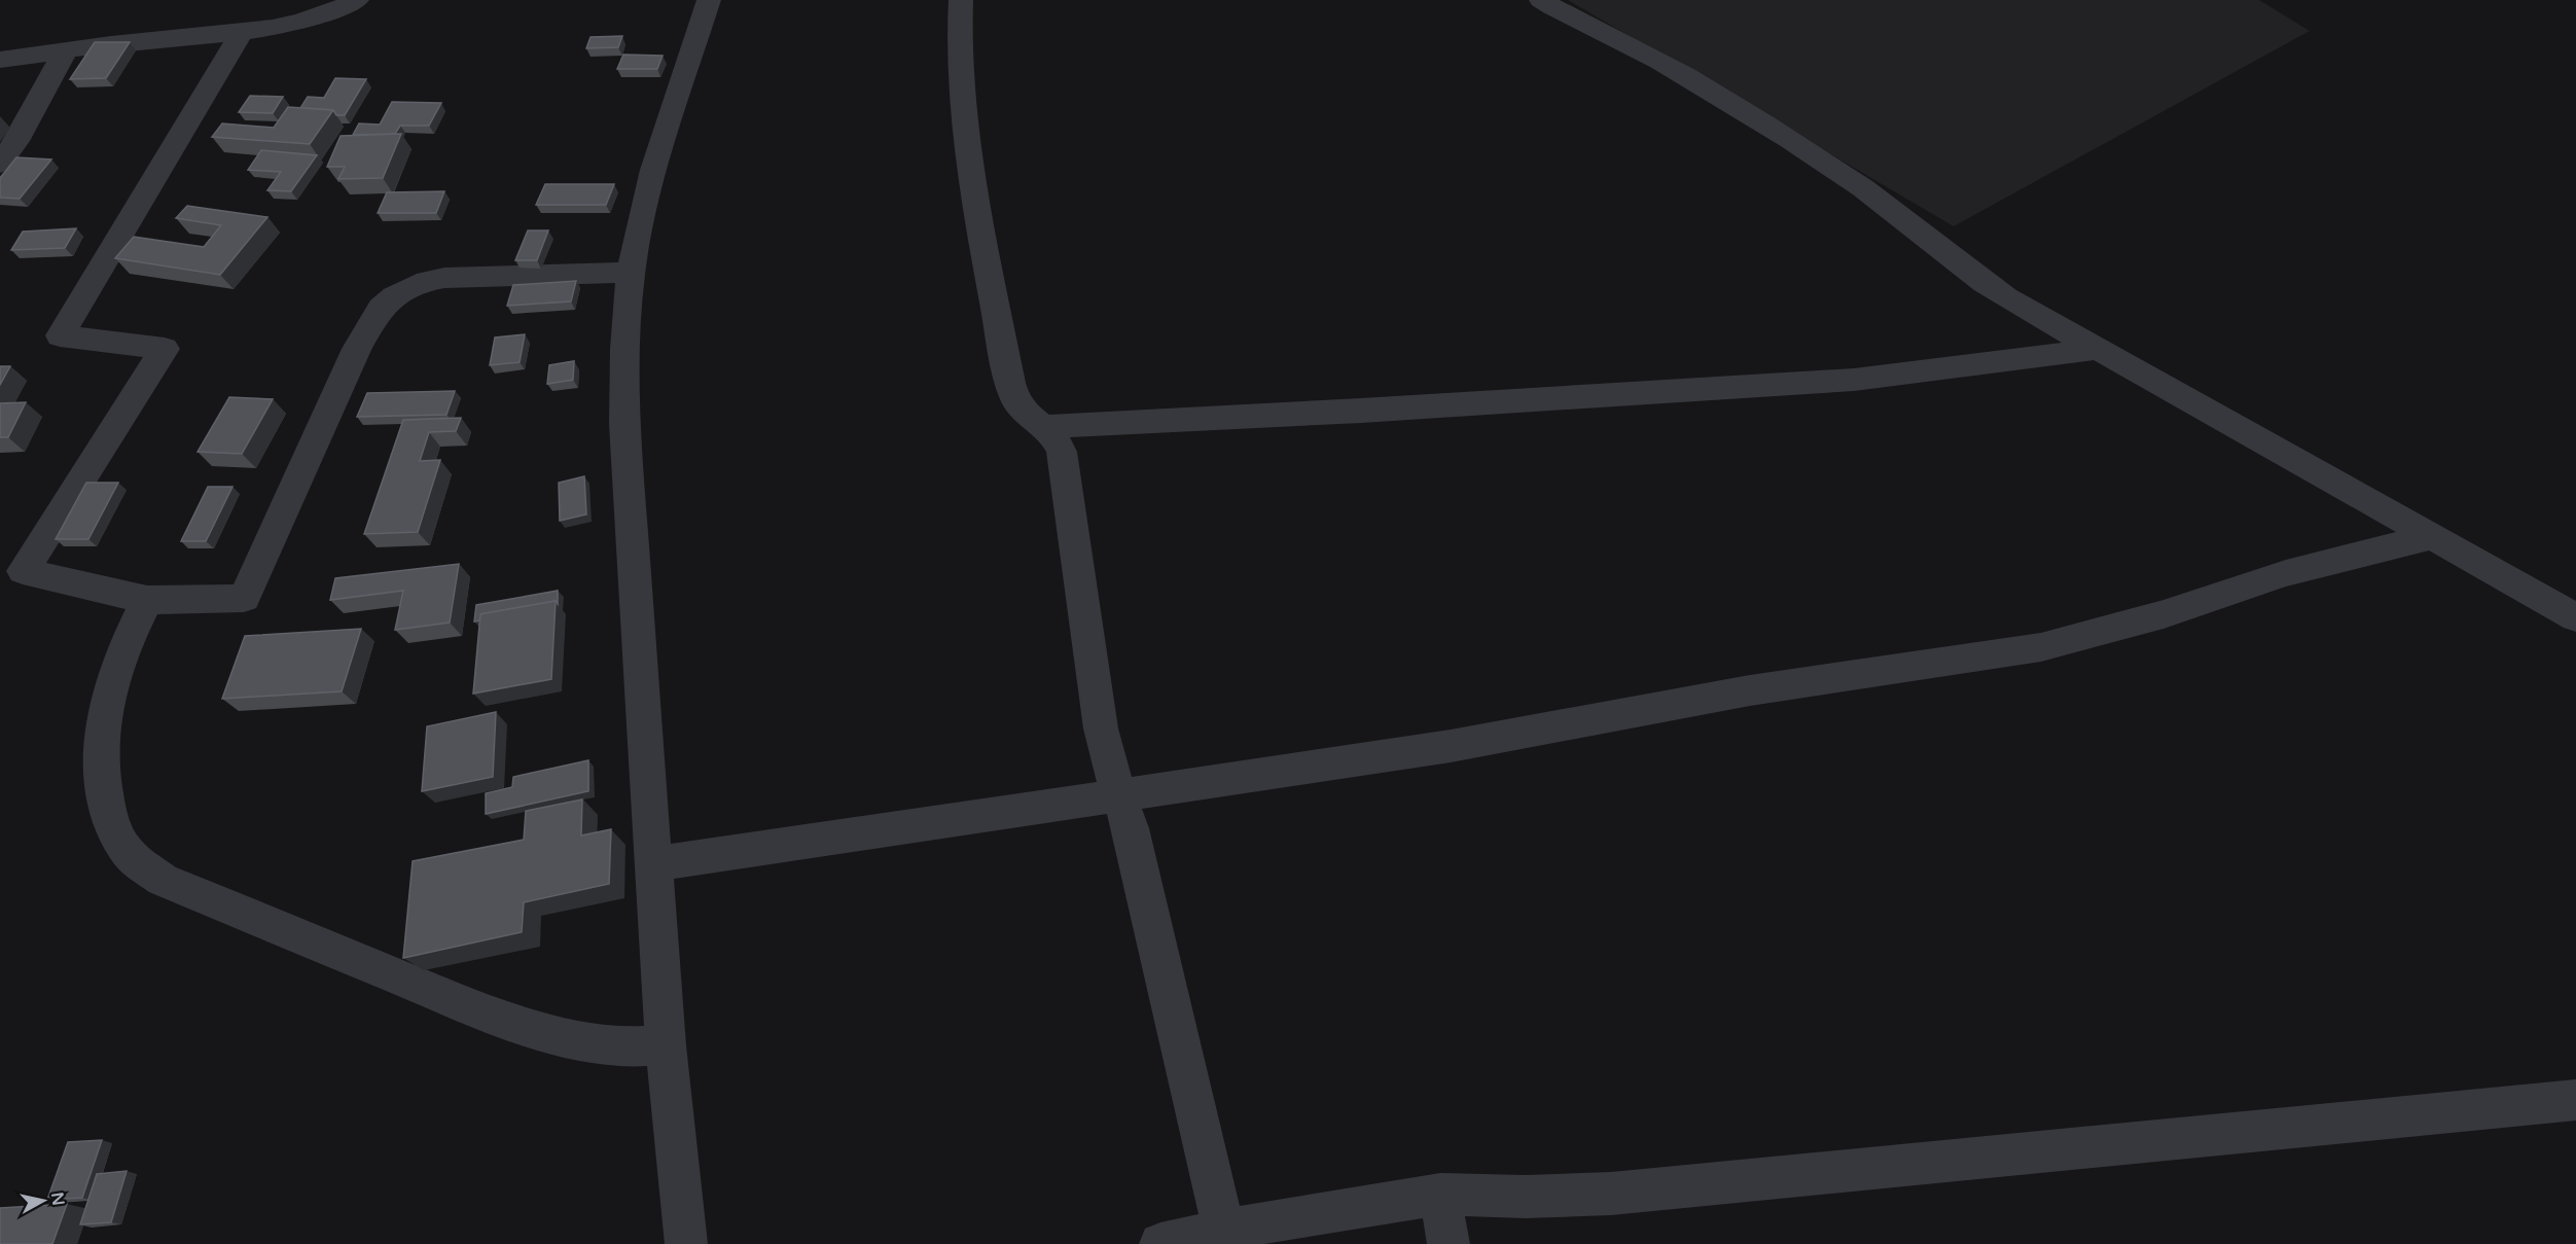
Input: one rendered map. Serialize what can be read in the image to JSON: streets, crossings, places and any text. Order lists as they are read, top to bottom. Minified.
{"north":"right"}
